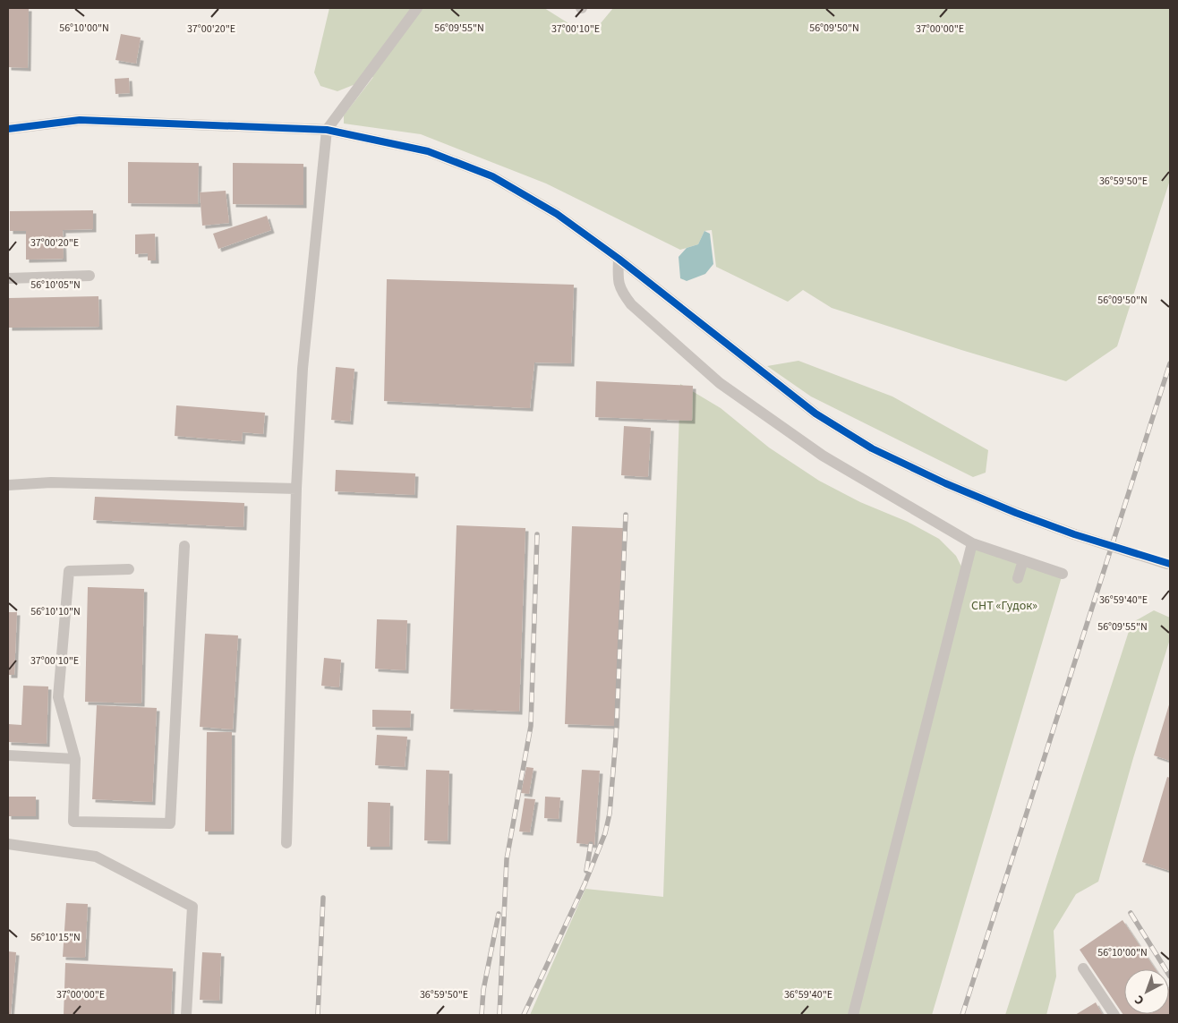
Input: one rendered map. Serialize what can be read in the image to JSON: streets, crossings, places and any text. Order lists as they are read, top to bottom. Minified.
{"parks":["СНТ «Гудок»"],"north":"bottom left","coordinates":["56°10'00\"N","56°09'55\"N","56°09'50\"N","37°00'20\"E","37°00'10\"E","37°00'00\"E","36°59'50\"E","56°10'05\"N","36°59'40\"E","56°10'10\"N","56°10'15\"N"]}
